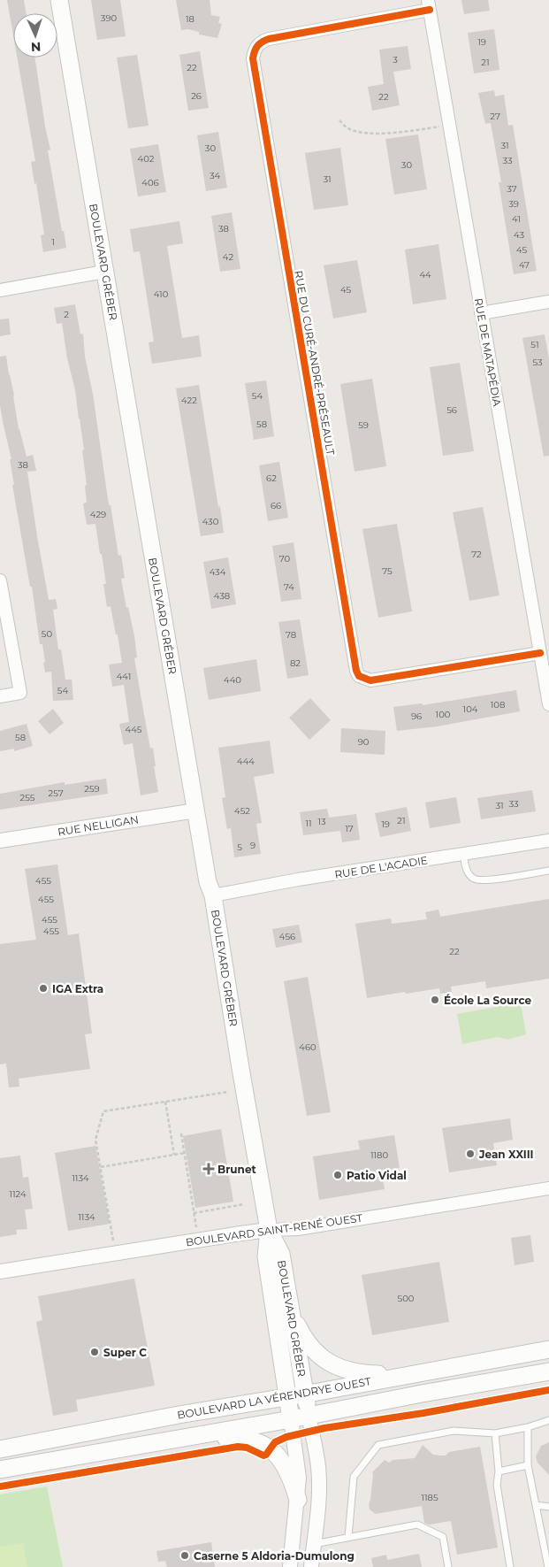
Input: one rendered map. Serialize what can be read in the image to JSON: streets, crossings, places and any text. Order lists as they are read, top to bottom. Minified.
{"streets":{"main road":["BOULEVARD GRÉBER","BOULEVARD LA VÉRENDRYE OUEST"],"street":["RUE DE MATAPÉDIA","RUE DU CURÉ-ANDRÉ-PRÉSEAULT","RUE NELLIGAN","RUE DE L'ACADIE","BOULEVARD SAINT-RENÉ OUEST"]},"crossings":[["BOULEVARD GRÉBER","RUE NELLIGAN"],["BOULEVARD GRÉBER","RUE DE L'ACADIE"],["BOULEVARD GRÉBER","BOULEVARD SAINT-RENÉ OUEST"],["BOULEVARD GRÉBER","BOULEVARD LA VÉRENDRYE OUEST"],["RUE DE MATAPÉDIA","RUE DU CURÉ-ANDRÉ-PRÉSEAULT"]],"places":{"other":["IGA Extra","École La Source","Jean XXIII","Patio Vidal","Super C","Caserne 5 Aldoria-Dumulong"],"health":["Brunet"]},"house_numbers":["390","18","19","3","21","22","26","22","27","31","30","402","33","30","34","31","406","37","39","41","38","43","1","45","42","47","44","45","410","2","51","53","54","422","56","58","59","38","62","66","429","430","72","70","75","434","74","438","50","78","82","441","440","54","108","104","100","96","445","58","90","444","259","257","255","33","31","452","21","13","11","19","17","9","5","455","455","455","455","456","22","460","1180","1134","1124","1134","500","1185"],"north":"bottom"}
